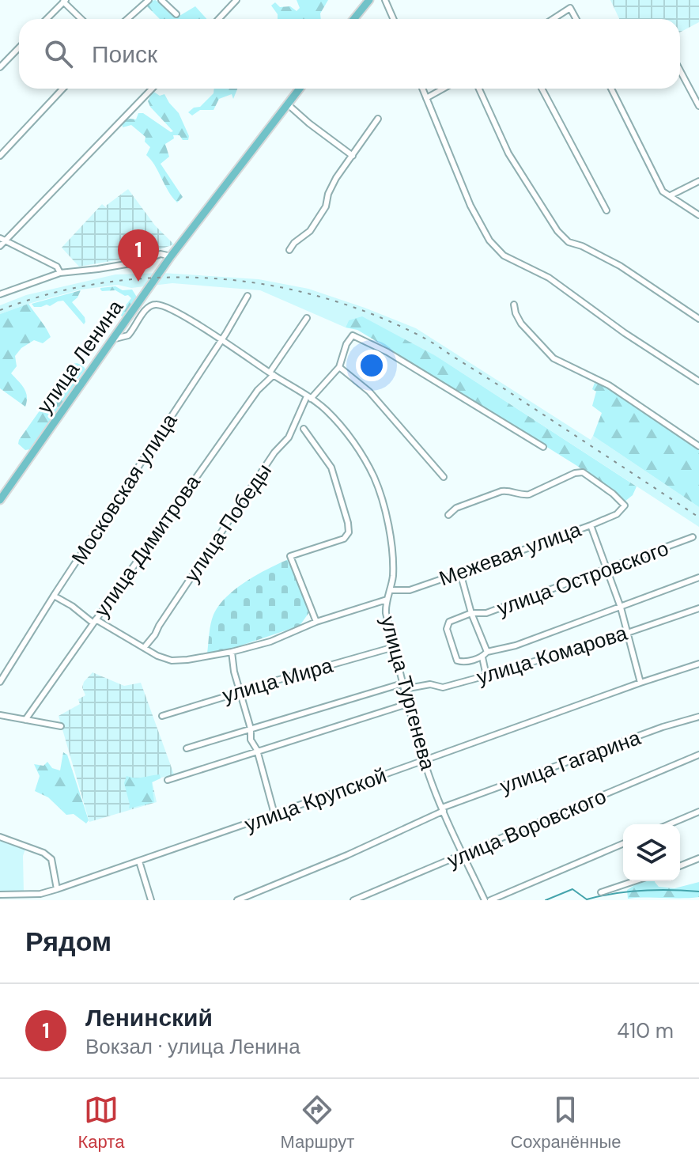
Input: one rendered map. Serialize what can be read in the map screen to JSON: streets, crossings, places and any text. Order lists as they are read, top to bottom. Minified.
{"streets":{"main road":["улица Ленина"],"street":["Московская улица","улица Победы","улица Димитрова","Межевая улица","улица Островского","улица Комарова","улица Мира","улица Тургенева","улица Гагарина","улица Крупской","улица Воровского"]},"crossings":[["улица Ленина","улица Тургенева"],["Московская улица","улица Тургенева"],["улица Победы","улица Тургенева"],["улица Димитрова","улица Тургенева"],["Межевая улица","улица Тургенева"],["улица Комарова","улица Тургенева"],["улица Мира","улица Тургенева"],["улица Тургенева","улица Гагарина"],["улица Тургенева","улица Крупской"],["улица Тургенева","улица Воровского"]],"page":{"search":"Поиск","pins":"1","heading":"Рядом","list":[{"mark":"1","name":"Ленинский","note":"Вокзал · улица Ленина","value":"410 m"}],"nav":["Карта","Маршрут","Сохранённые"]}}
